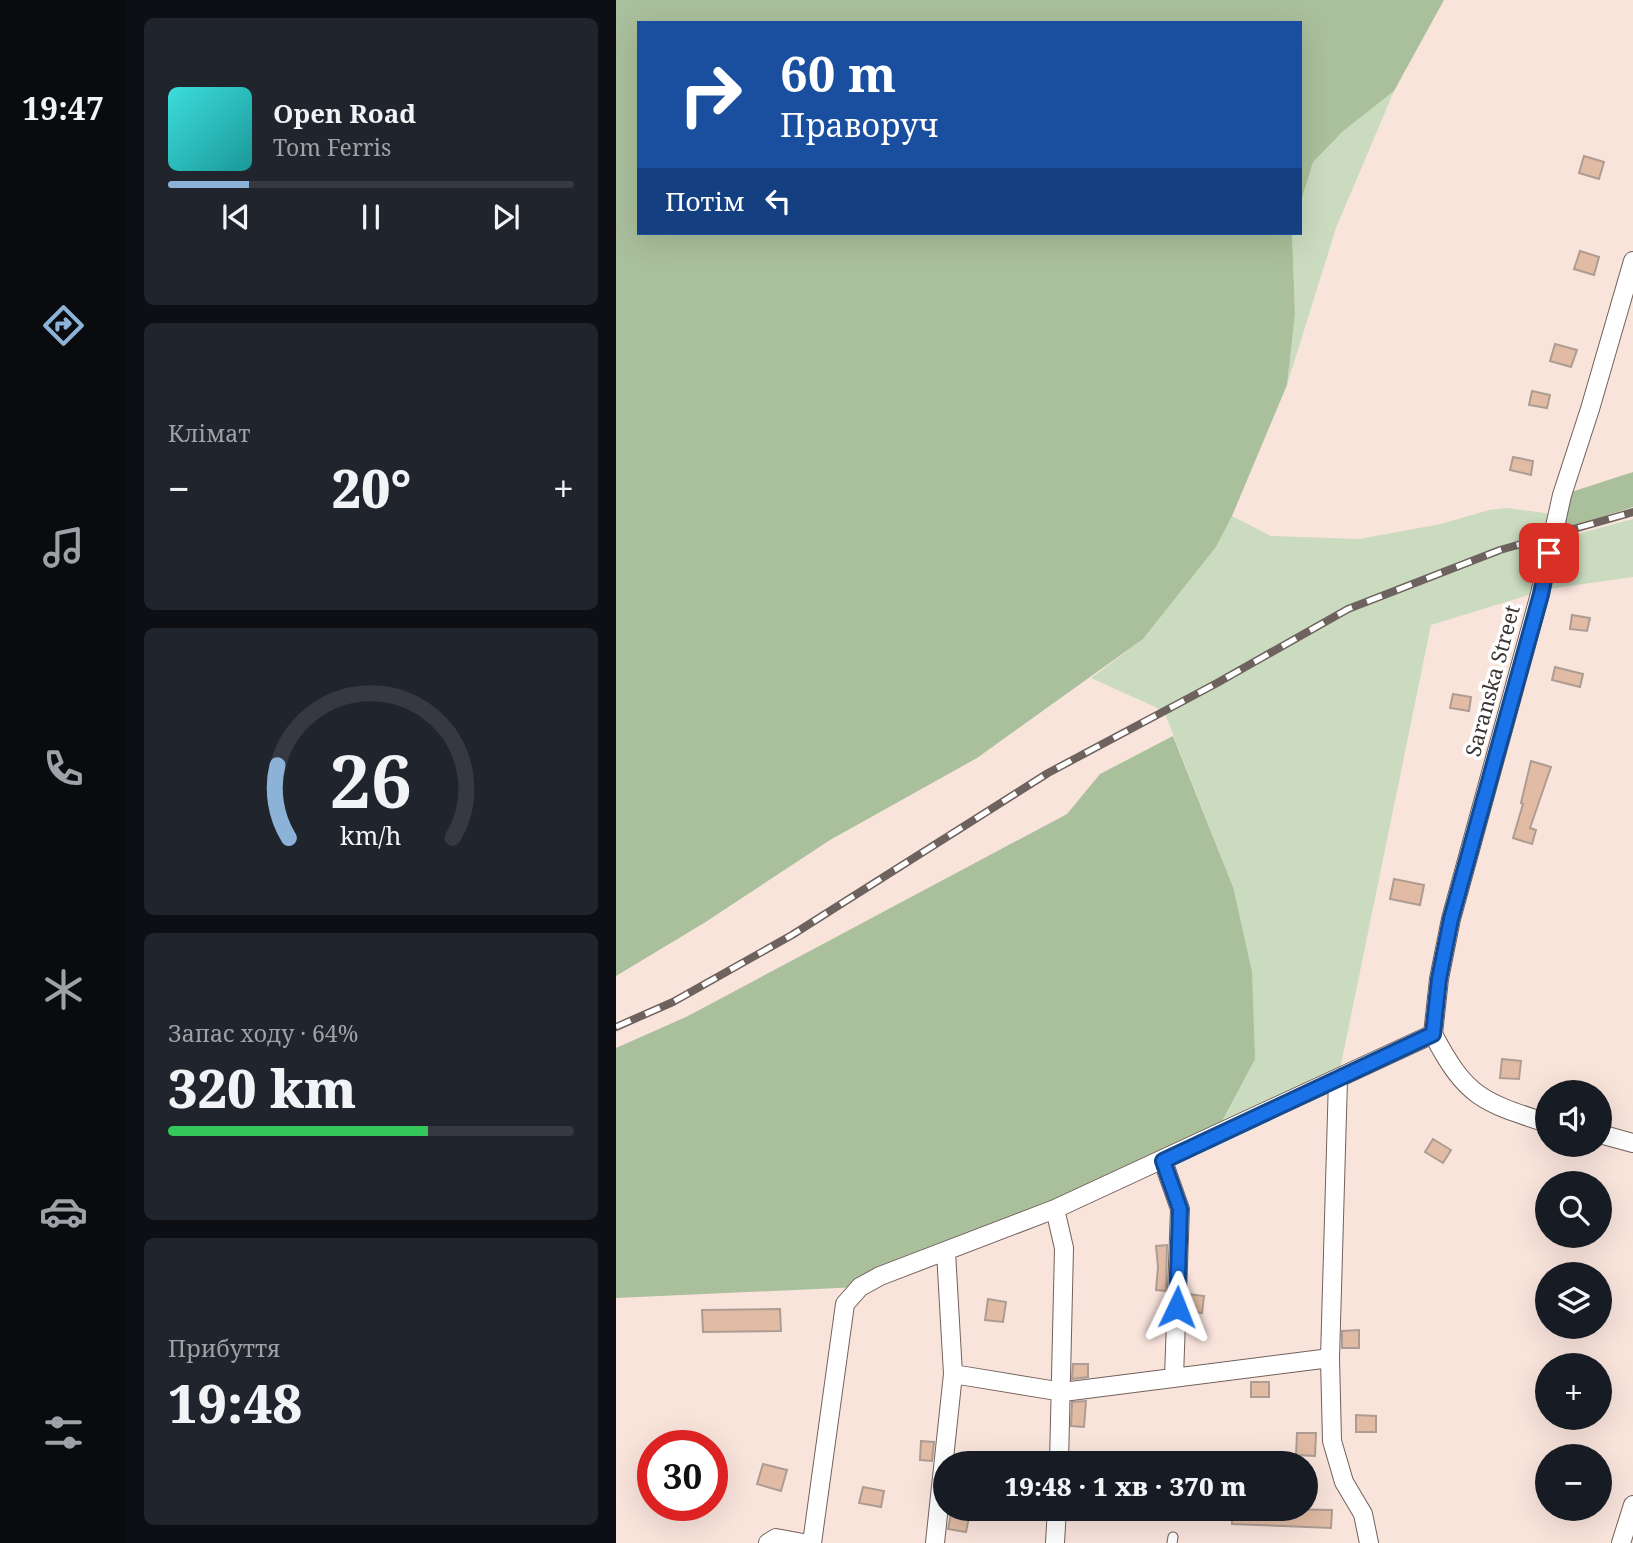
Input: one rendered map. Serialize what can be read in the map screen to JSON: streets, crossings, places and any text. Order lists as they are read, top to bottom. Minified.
{"streets":{"street":["Saranska Street"]},"page":{"tabs":"19:47","turn":["60 m","Праворуч"],"song":["Open Road","Tom Ferris"],"then":"Потім","tile":["Клімат",["Запас ходу · 64%","320 km"],["Прибуття","19:48"]],"heat":["−","20°","+"],"map_buttons":["+","−"],"limit":"30","trip":"19:48 · 1 хв · 370 m","gauge":["26","km/h"]}}
